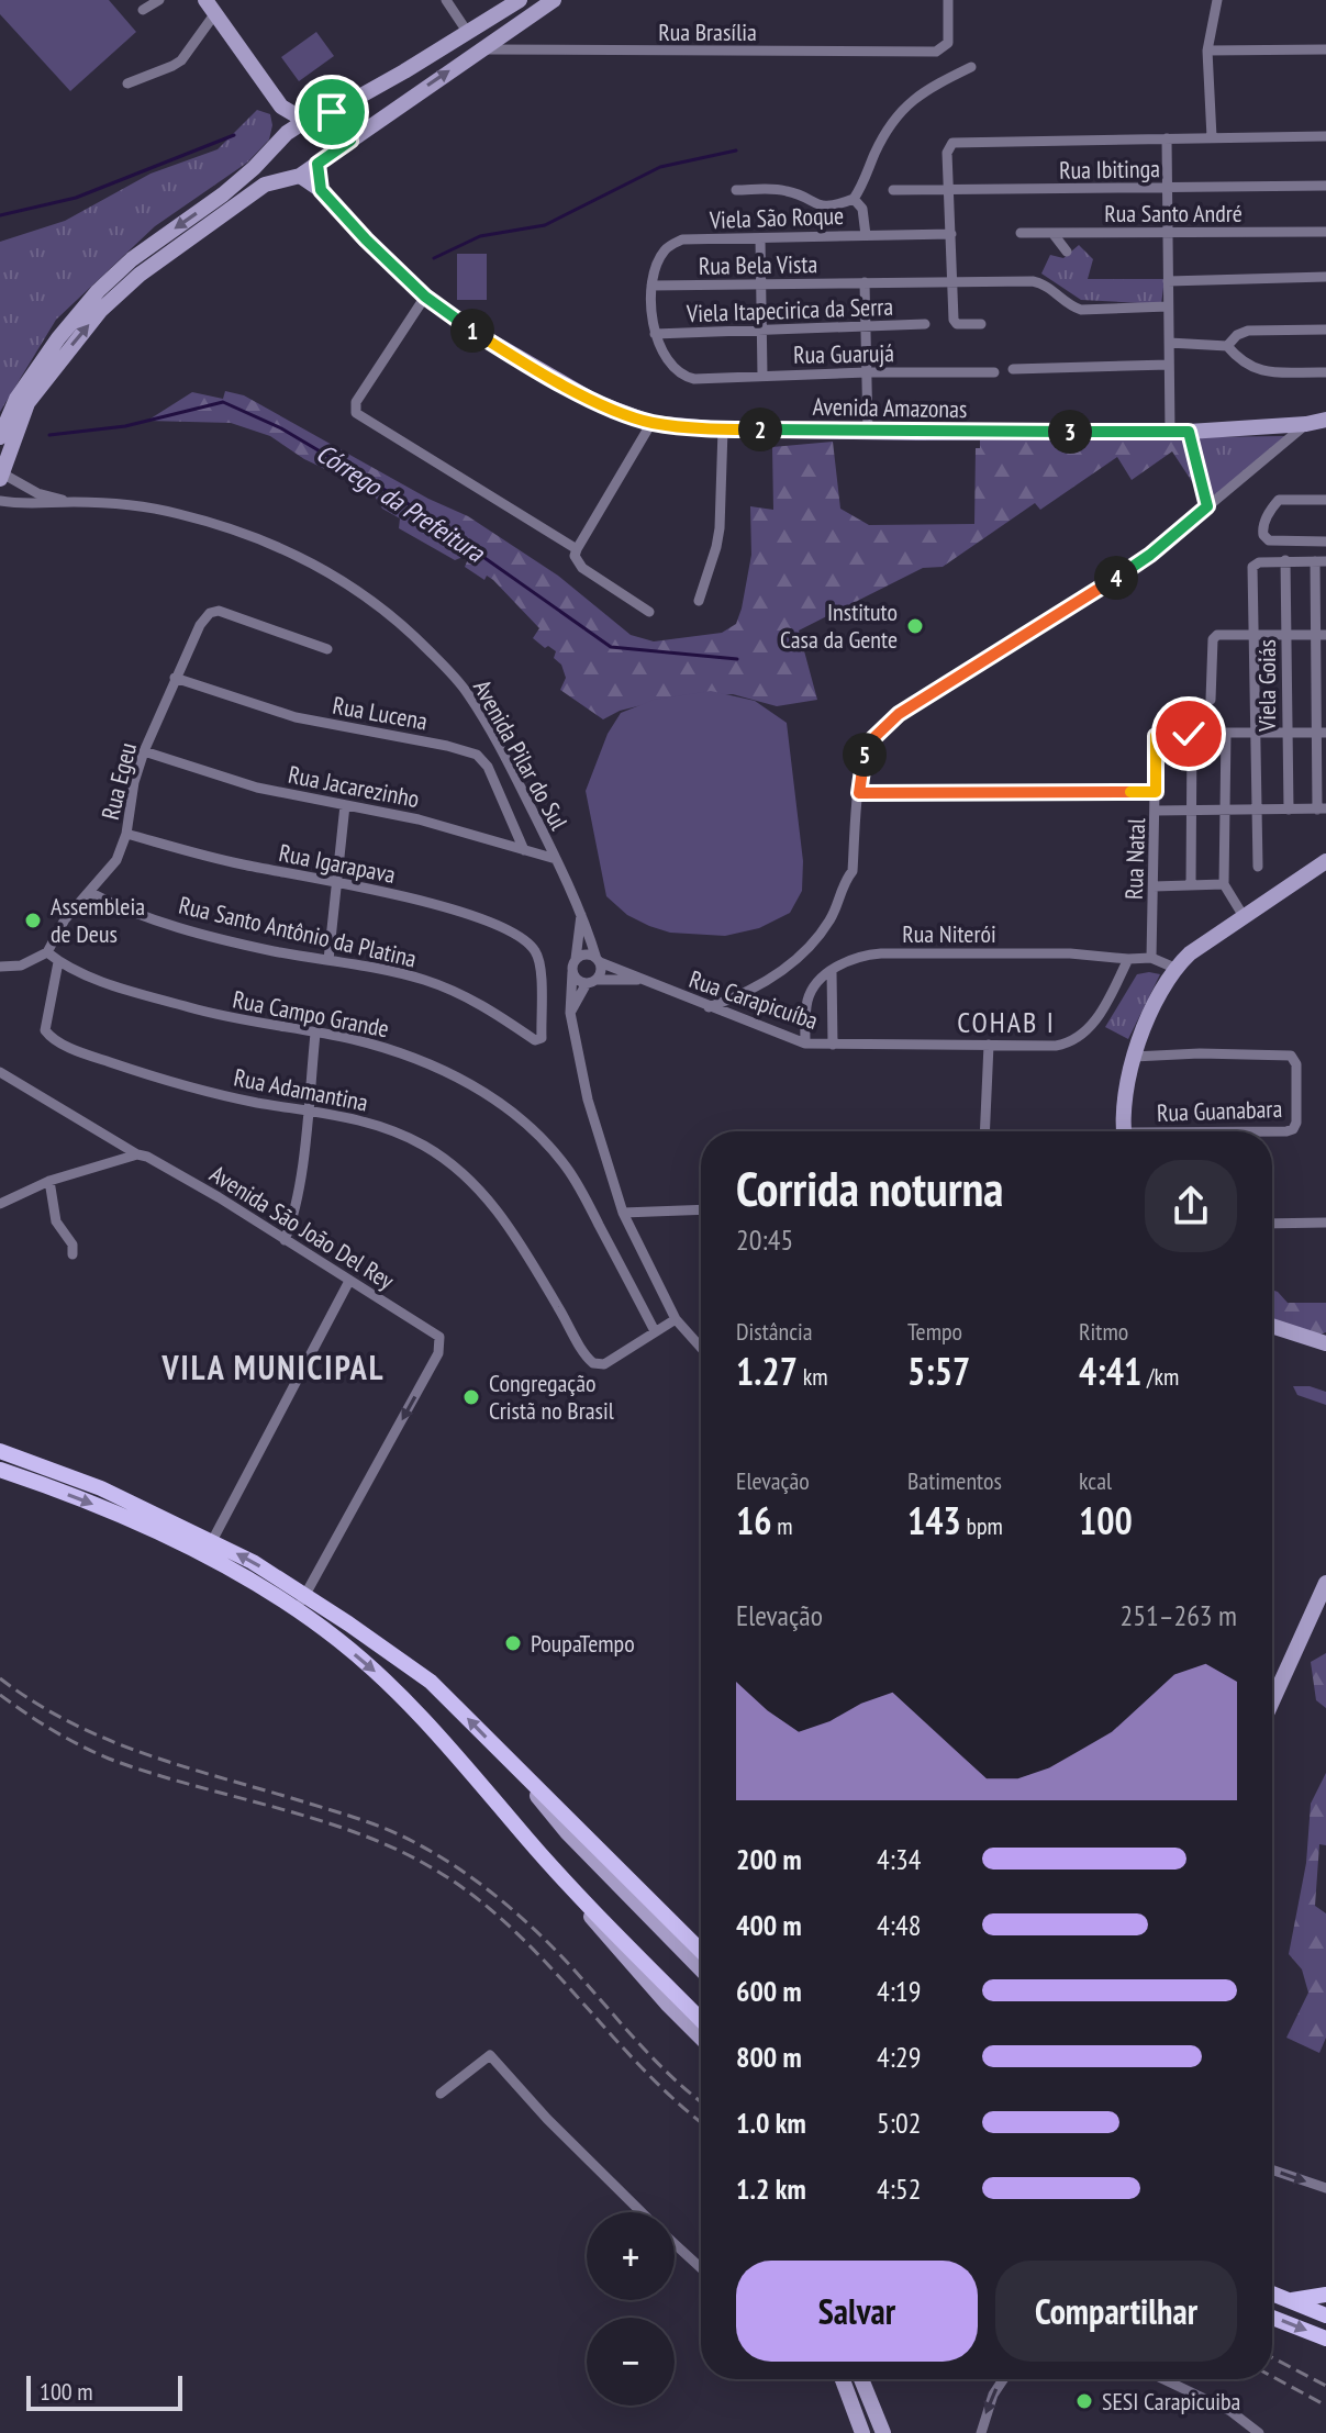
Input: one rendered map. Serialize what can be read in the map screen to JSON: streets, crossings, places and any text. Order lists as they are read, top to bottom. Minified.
{"streets":{"main road":["Avenida Amazonas"],"street":["Rua Brasília","Rua Ibitinga","Rua Santo André","Viela São Roque","Rua Bela Vista","Viela Itapecirica da Serra","Rua Guarujá","Viela Goiás","Rua Lucena","Avenida Pilar do Sul","Rua Egeu","Rua Jacarezinho","Rua Natal","Rua Igarapava","Rua Santo Antônio da Platina","Rua Niterói","Rua Carapicuíba","Rua Campo Grande","Rua Adamantina","Rua Guanabara","Avenida São João Del Rey"]},"crossings":[["Viela São Roque","Rua Bela Vista"],["Viela Itapecirica da Serra","Rua Guarujá"],["Rua Lucena","Rua Egeu"],["Rua Lucena","Rua Jacarezinho"],["Avenida Pilar do Sul","Rua Jacarezinho"],["Avenida Pilar do Sul","Rua Carapicuíba"],["Rua Egeu","Rua Jacarezinho"],["Rua Egeu","Rua Igarapava"],["Rua Egeu","Rua Santo Antônio da Platina"],["Rua Egeu","Rua Campo Grande"],["Rua Natal","Rua Niterói"],["Rua Igarapava","Rua Santo Antônio da Platina"],["Rua Niterói","Rua Carapicuíba"],["Rua Campo Grande","Rua Adamantina"]],"districts":["COHAB I","VILA MUNICIPAL"],"water":["Córrego da Prefeitura"],"places":["Instituto Casa da Gente","Assembleia de Deus","Congregação Cristã no Brasil","PoupaTempo","SESI Carapicuiba"],"scale_bar":"100 m","page":{"pins":["1","2","3","4","5"],"heading":["Corrida noturna","20:45"],"stats":[["Distância","1.27 km"],["Tempo","5:57"],["Ritmo","4:41 /km"],["Elevação","16 m"],["Batimentos","143 bpm"],["kcal","100"]],"chart":["Elevação","251–263 m"],"list":[{"name":"200 m","note":"4:34"},{"name":"400 m","note":"4:48"},{"name":"600 m","note":"4:19"},{"name":"800 m","note":"4:29"},{"name":"1.0 km","note":"5:02"},{"name":"1.2 km","note":"4:52"}],"map_buttons":["+","−"],"buttons":["Salvar","Compartilhar"],"scale":"100 m"}}
